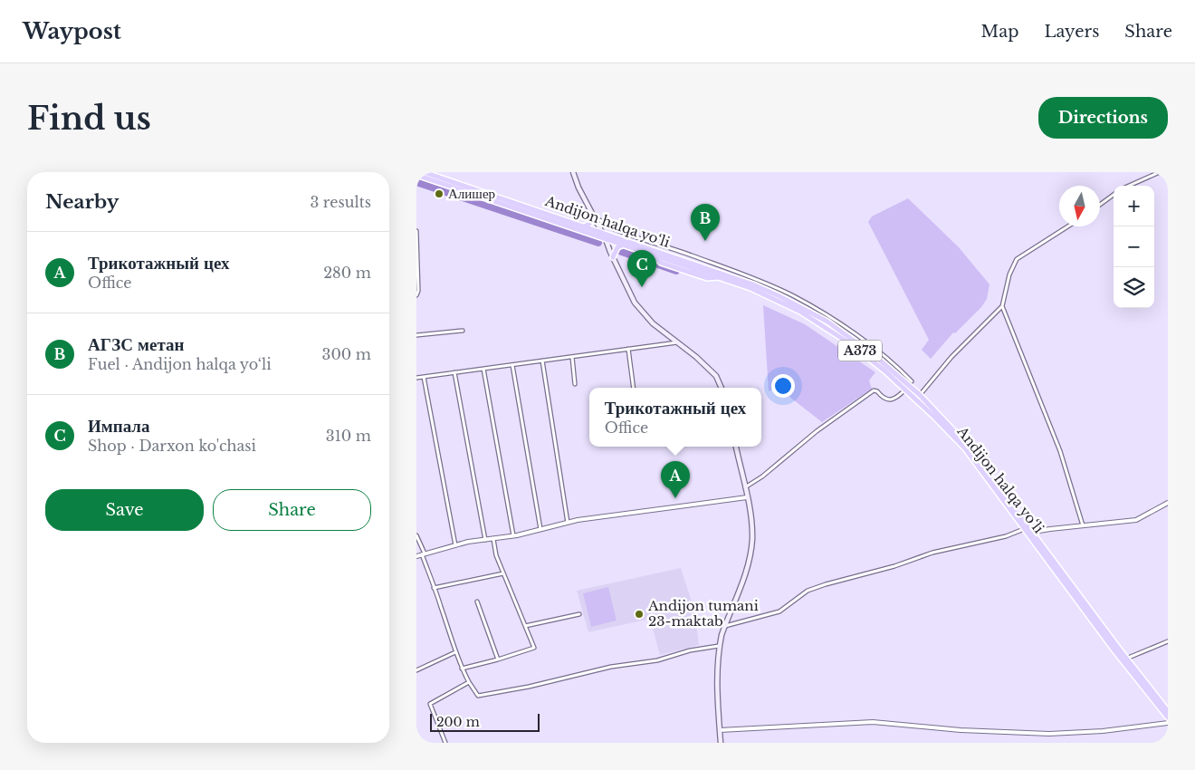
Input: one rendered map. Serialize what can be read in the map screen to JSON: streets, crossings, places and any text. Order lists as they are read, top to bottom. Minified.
{"streets":{"highway":["Andijon halqa yo‘li","A373"]},"places":["Алишер","Andijon tumani 23-maktab"],"scale_bar":"200 m","north":"bottom","page":{"header":"Waypost","nav":["Map","Layers","Share"],"buttons":["Directions",["Save","Share"]],"title":"Find us","heading":["Nearby","3 results"],"map_buttons":["+","−"],"pins":["B","C","A"],"list":[{"mark":"A","name":"Трикотажный цех","note":"Office","value":"280 m"},{"mark":"B","name":"АГЗС метан","note":"Fuel · Andijon halqa yo‘li","value":"300 m"},{"mark":"C","name":"Импала","note":"Shop · Darxon ko'chasi","value":"310 m"}],"popup":["Трикотажный цех","Office"],"scale":"200 m"}}
